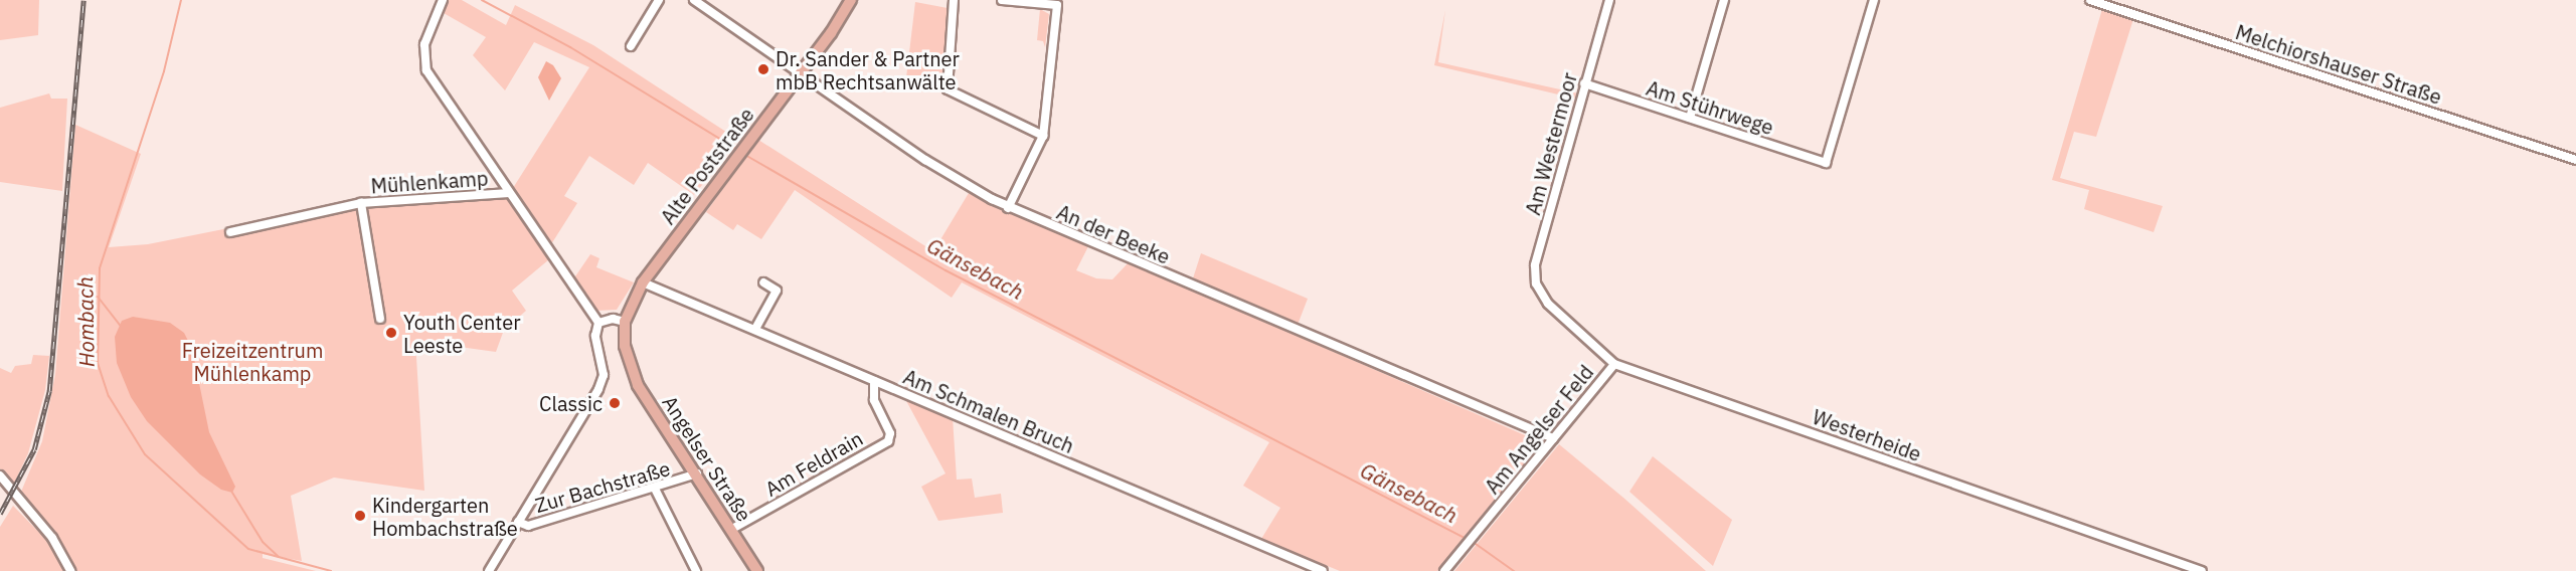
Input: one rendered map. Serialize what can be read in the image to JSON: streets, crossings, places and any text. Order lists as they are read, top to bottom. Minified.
{"streets":{"main road":["Alte Poststraße","Angelser Straße"],"street":["Melchiorshauser Straße","Am Stührwege","Am Westermoor","Mühlenkamp","An der Beeke","Am Schmalen Bruch","Am Angelser Feld","Westerheide","Am Feldrain","Zur Bachstraße"]},"crossings":[["Am Stührwege","Am Westermoor"],["Am Westermoor","Westerheide"],["Alte Poststraße","An der Beeke"],["Alte Poststraße","Am Schmalen Bruch"],["Alte Poststraße","Angelser Straße"],["An der Beeke","Am Angelser Feld"],["Am Schmalen Bruch","Am Feldrain"],["Am Angelser Feld","Westerheide"],["Angelser Straße","Am Feldrain"],["Angelser Straße","Zur Bachstraße"]],"water":["Gänsebach","Hombach"],"parks":["Freizeitzentrum Mühlenkamp"],"places":["Dr. Sander & Partner mbB Rechtsanwälte","Youth Center Leeste","Classic","Kindergarten Hombachstraße"]}
